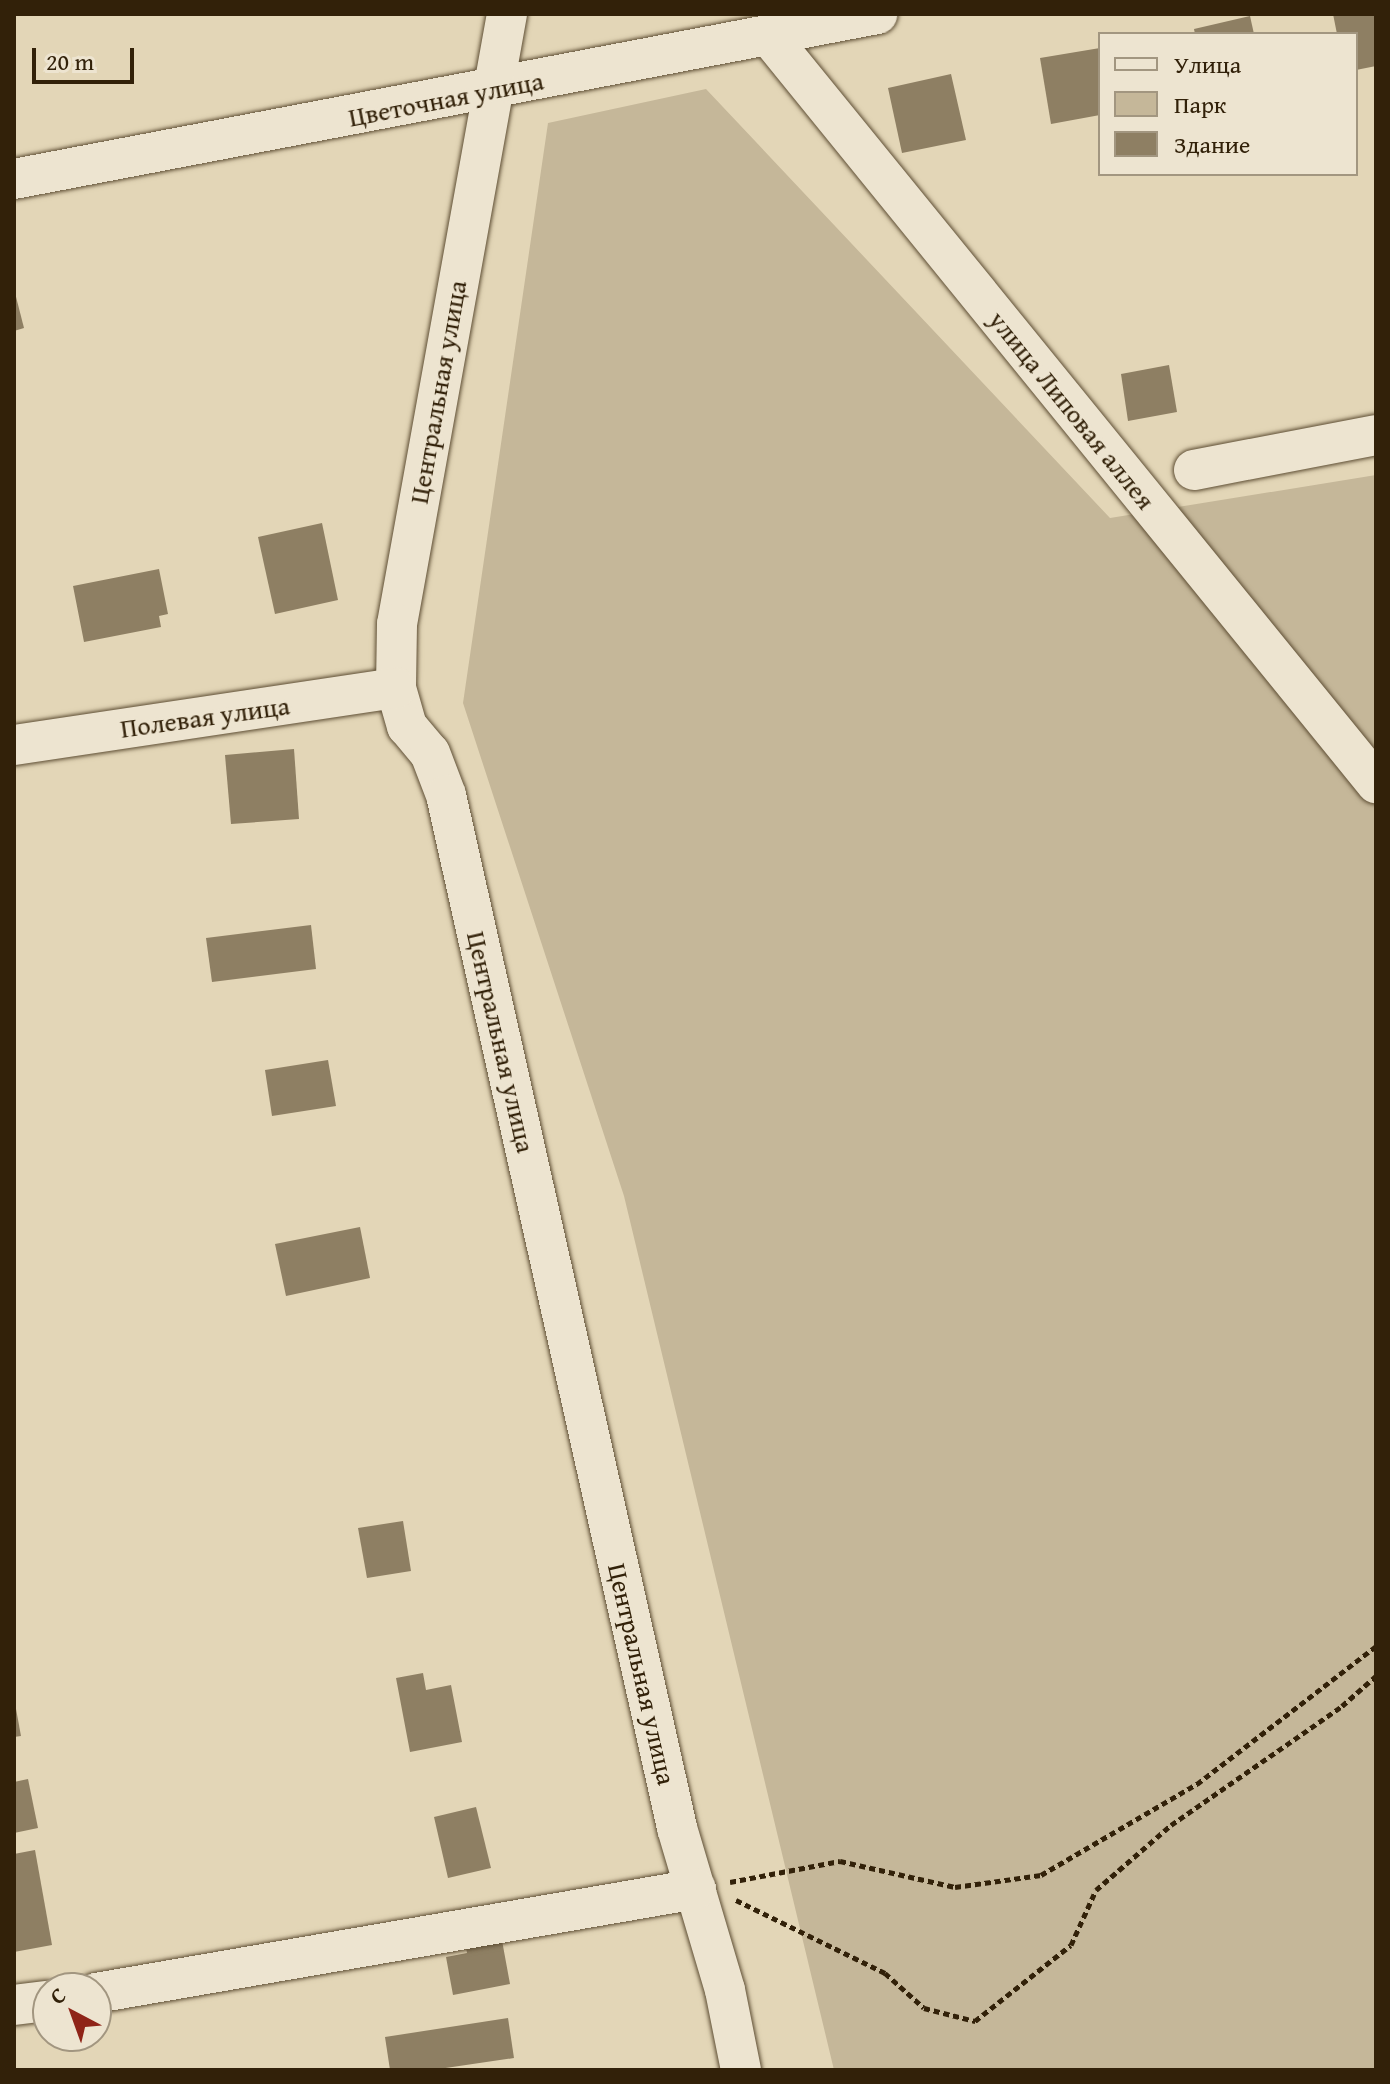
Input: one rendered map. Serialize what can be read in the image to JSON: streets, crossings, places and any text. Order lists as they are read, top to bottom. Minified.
{"streets":{"street":["Цветочная улица","Центральная улица","улица Липовая аллея","Полевая улица"]},"crossings":[["Цветочная улица","Центральная улица"],["Цветочная улица","улица Липовая аллея"],["Центральная улица","Полевая улица"]],"legend":["Улица","Парк","Здание"],"scale_bar":"20 m","north":"top left"}
